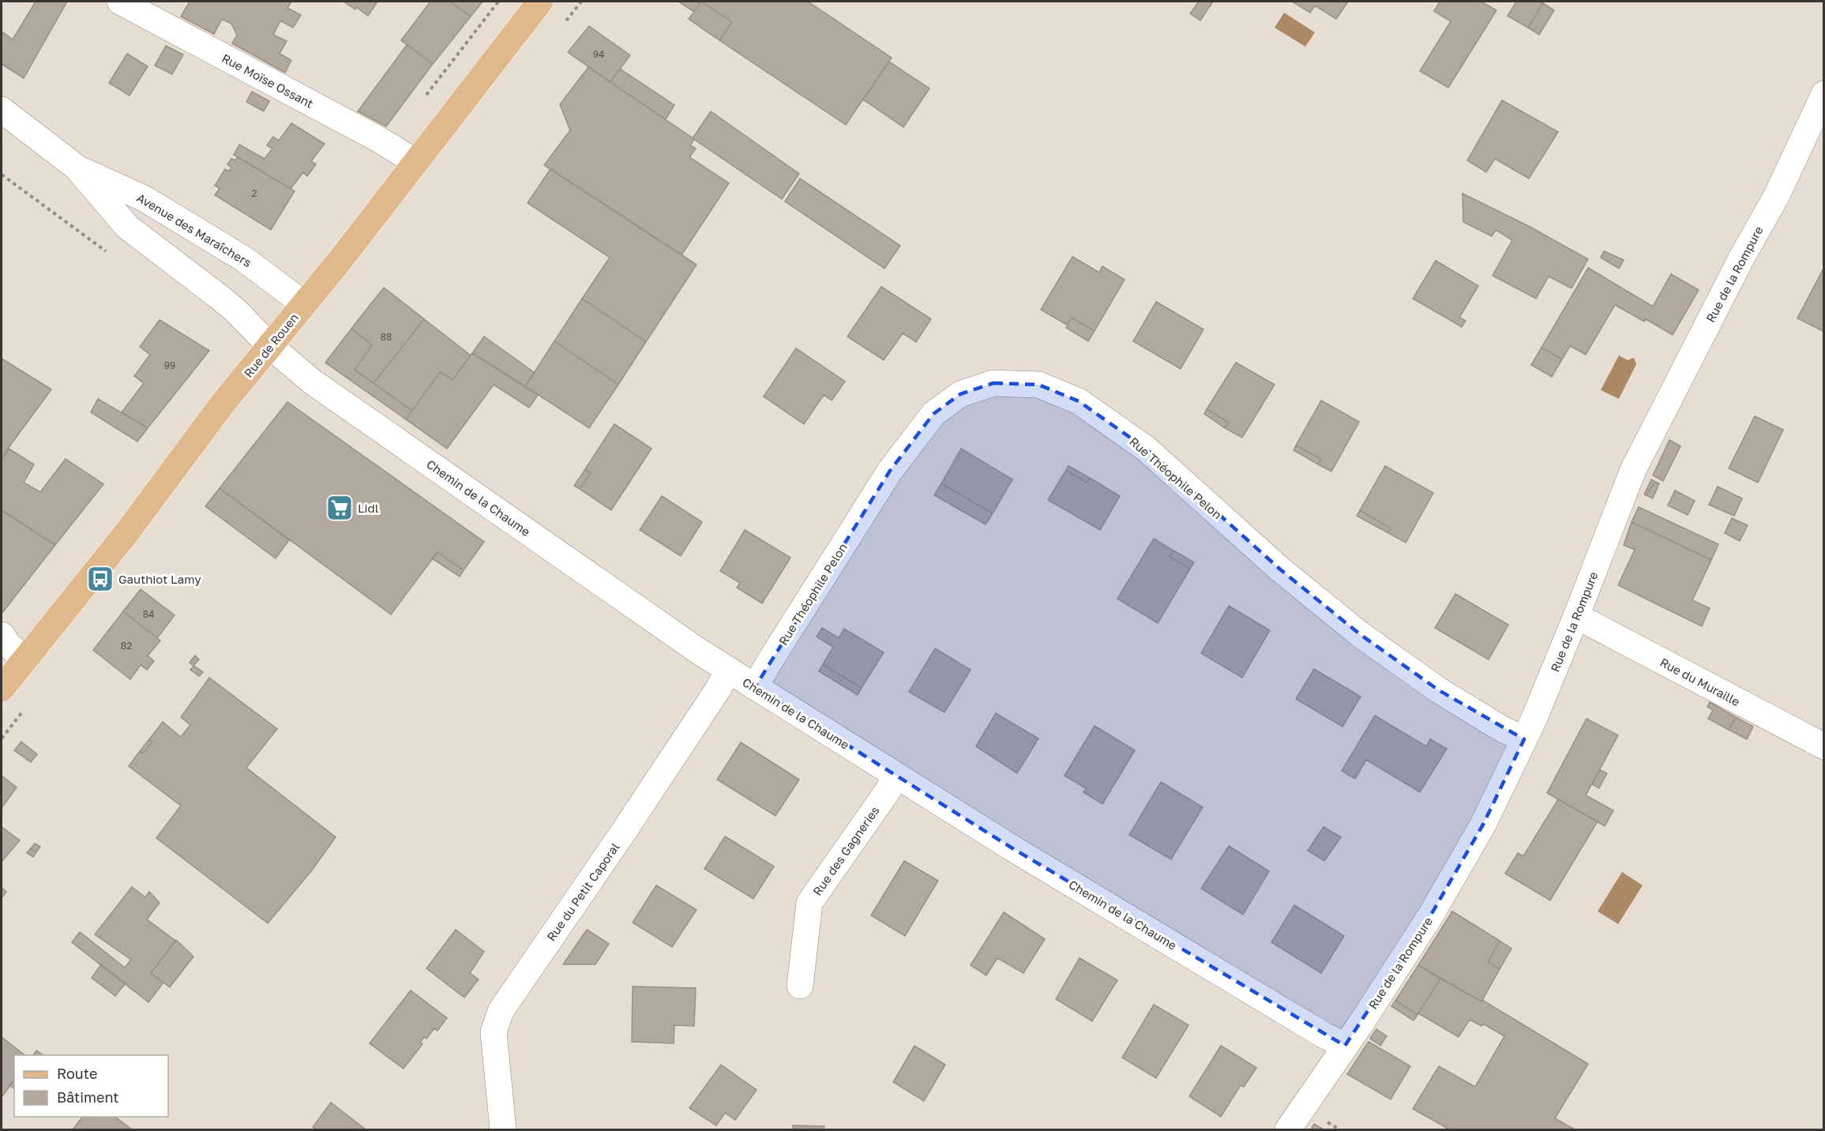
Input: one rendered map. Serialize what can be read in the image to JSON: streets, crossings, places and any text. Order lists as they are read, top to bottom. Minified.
{"streets":{"main road":["Rue de Rouen"],"street":["Rue Moïse Ossant","Avenue des Maraîchers","Rue de la Rompure","Rue Théophile Pelon","Chemin de la Chaume","Rue du Muraille","Rue des Gagneries","Rue du Petit Caporal"]},"crossings":[["Rue Moïse Ossant","Rue de Rouen"],["Avenue des Maraîchers","Rue de Rouen"],["Avenue des Maraîchers","Chemin de la Chaume"],["Rue de la Rompure","Rue Théophile Pelon"],["Rue de la Rompure","Chemin de la Chaume"],["Rue de la Rompure","Rue du Muraille"],["Rue de Rouen","Chemin de la Chaume"],["Rue Théophile Pelon","Chemin de la Chaume"],["Chemin de la Chaume","Rue des Gagneries"],["Chemin de la Chaume","Rue du Petit Caporal"]],"places":{"supermarket":["Lidl"],"bus stop":["Gauthiot Lamy"]},"house_numbers":["94","2","88","99","84","82"],"legend":["Route","Bâtiment"]}
